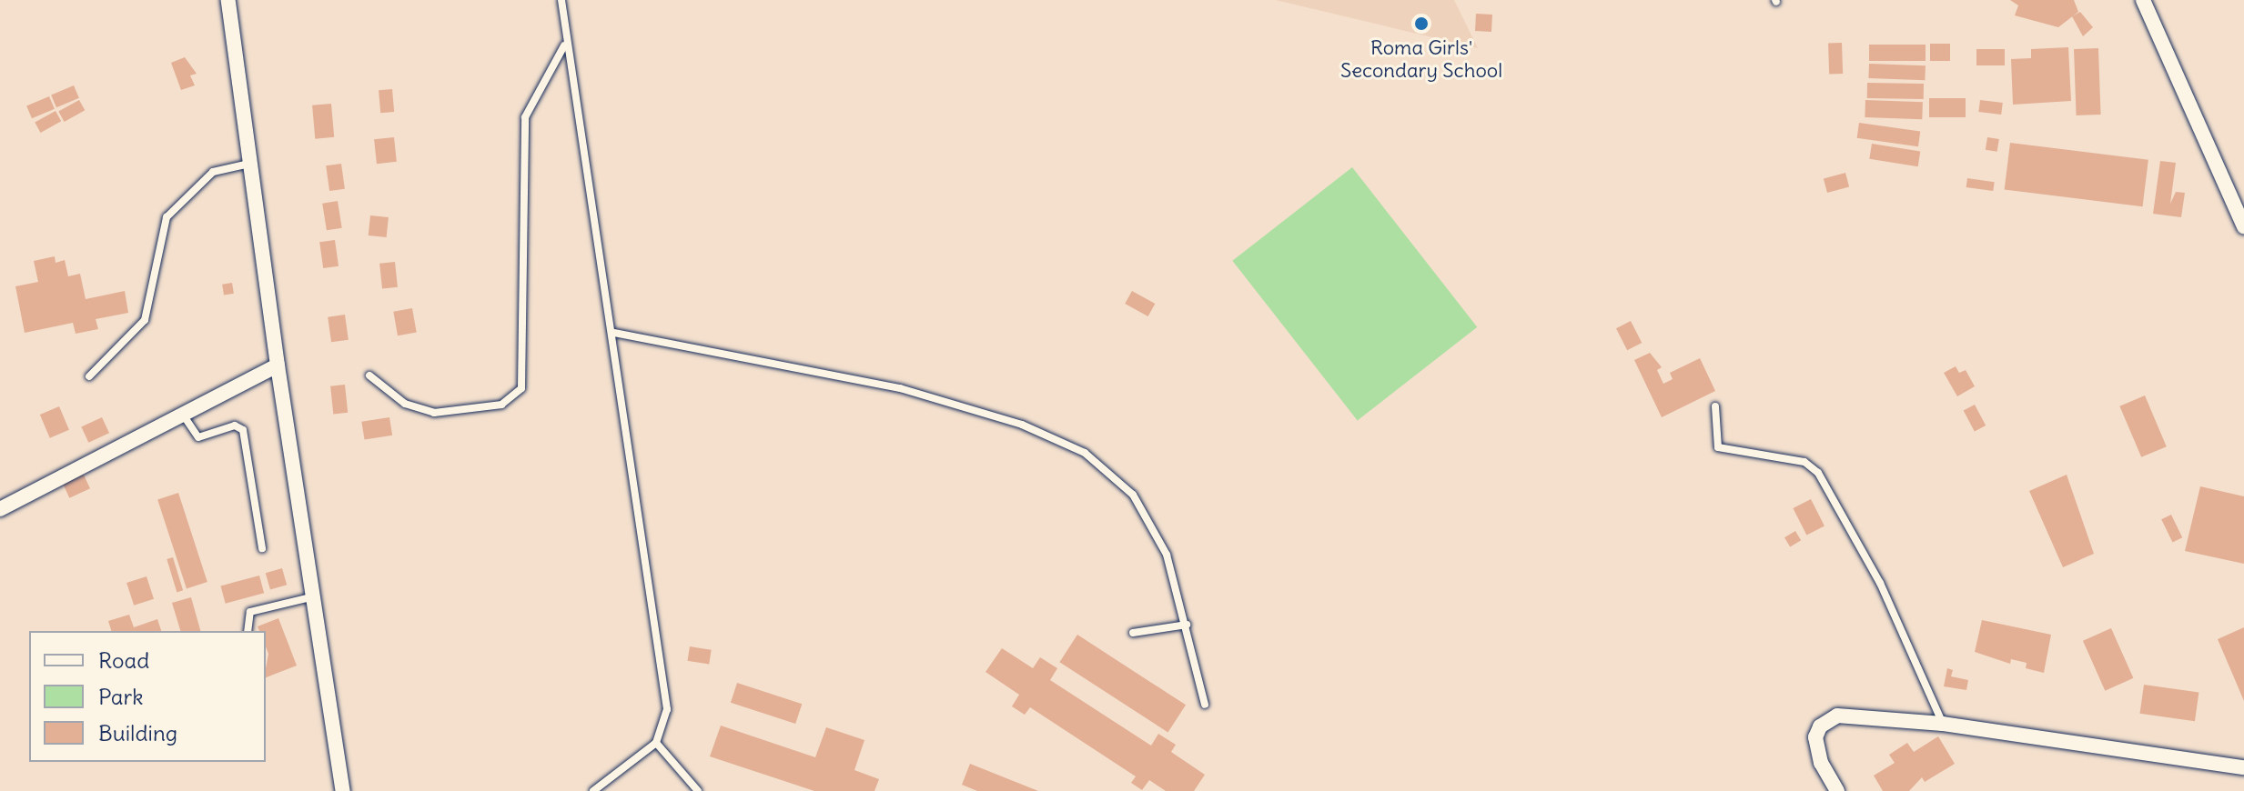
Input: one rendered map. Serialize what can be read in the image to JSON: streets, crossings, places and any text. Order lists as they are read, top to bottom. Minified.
{"places":["Roma Girls' Secondary School"],"legend":["Road","Park","Building"]}
